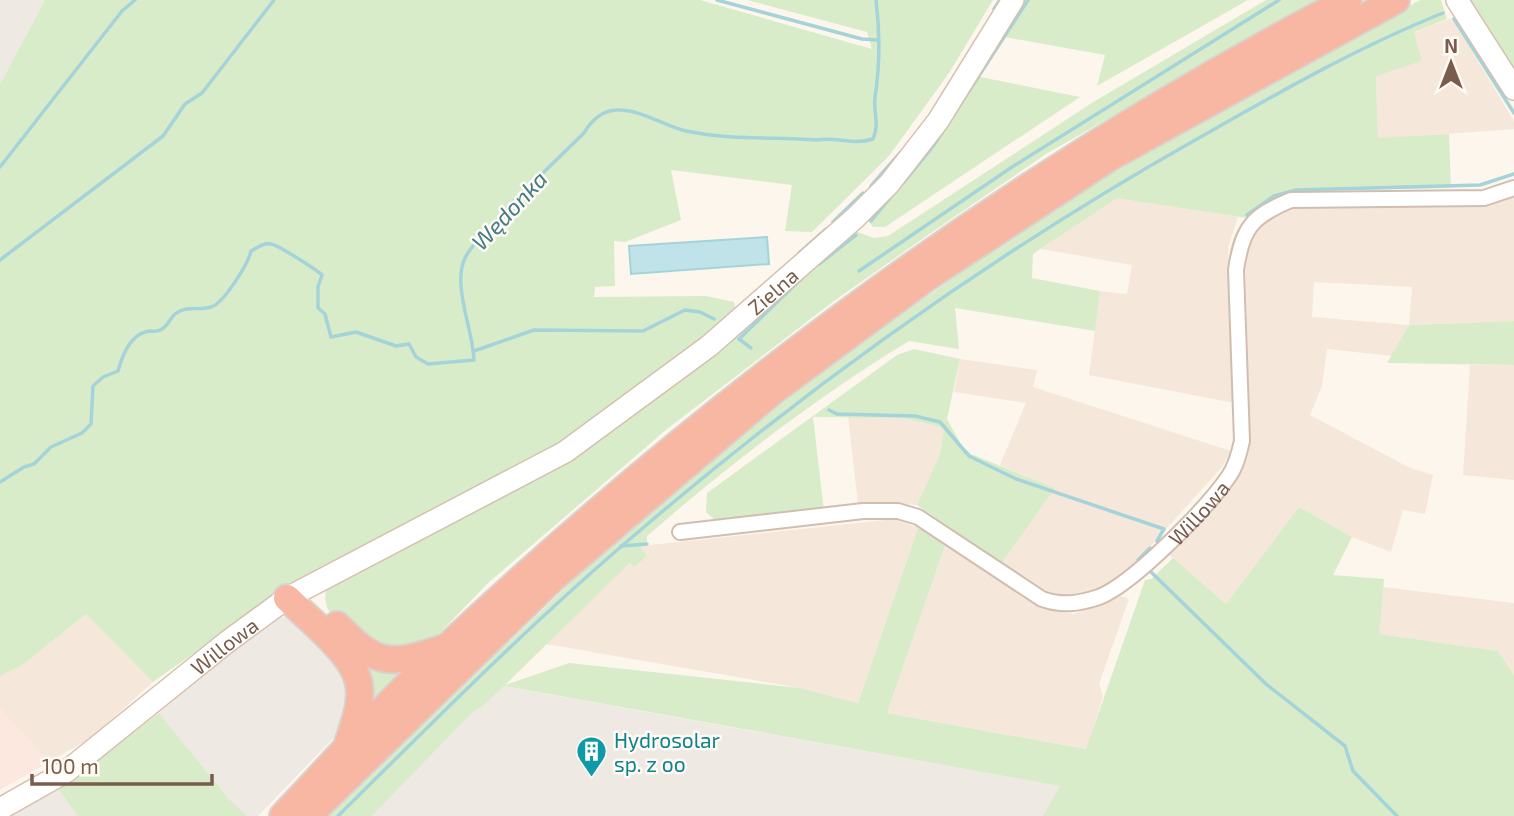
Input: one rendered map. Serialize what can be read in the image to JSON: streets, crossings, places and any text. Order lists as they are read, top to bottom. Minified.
{"streets":{"street":["Zielna","Willowa"]},"crossings":[["Zielna","Willowa"]],"water":["Wędonka"],"places":{"building":["Hydrosolar sp. z oo"]},"scale_bar":"100 m","north":"top"}
